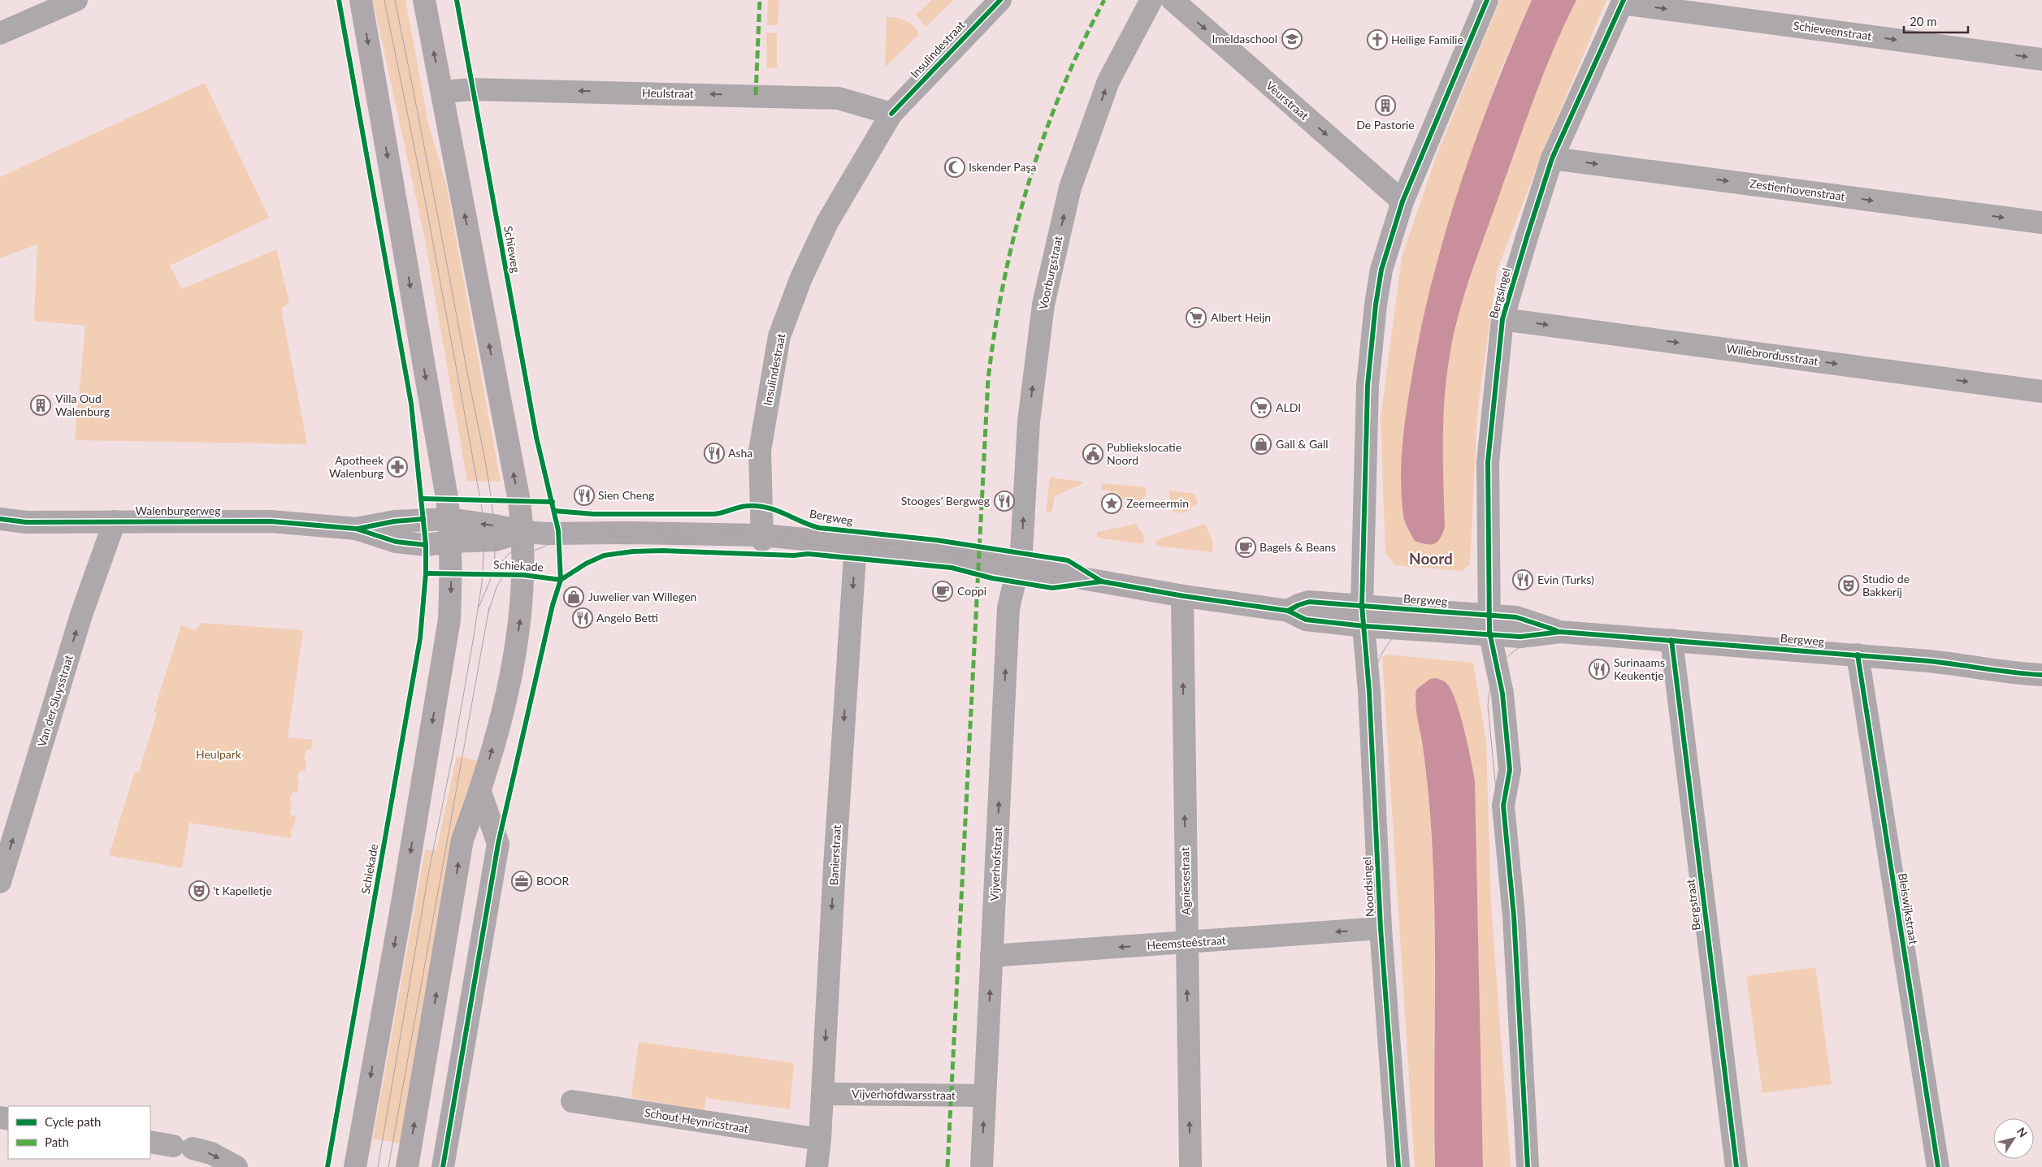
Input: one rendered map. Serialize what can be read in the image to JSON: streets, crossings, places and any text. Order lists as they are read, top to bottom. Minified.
{"streets":{"main road":["Walenburgerweg","Bergweg","Schiekade"],"street":["Schieveenstraat","Insulindestraat","Heulstraat","Veurstraat","Zestienhovenstraat","Voorburgstraat","Bergsingel","Willebrordusstraat","Van der Sluysstraat","Banierstraat","Vijverhofstraat","Agniesestraat","Noordsingel","Bergstraat","Bleiswijkstraat","Heemsteêstraat","Vijverhofdwarsstraat","Schout Heynricstraat"],"cycle path":["Schieweg"]},"crossings":[["Schieveenstraat","Bergsingel"],["Insulindestraat","Heulstraat"],["Insulindestraat","Bergweg"],["Zestienhovenstraat","Bergsingel"],["Voorburgstraat","Bergweg"],["Voorburgstraat","Vijverhofstraat"],["Bergsingel","Willebrordusstraat"],["Bergsingel","Bergweg"],["Walenburgerweg","Bergweg"],["Walenburgerweg","Schiekade"],["Walenburgerweg","Van der Sluysstraat"],["Bergweg","Schiekade"],["Bergweg","Banierstraat"],["Bergweg","Vijverhofstraat"],["Bergweg","Agniesestraat"],["Bergweg","Noordsingel"],["Bergweg","Bergstraat"],["Bergweg","Bleiswijkstraat"],["Banierstraat","Vijverhofdwarsstraat"],["Banierstraat","Schout Heynricstraat"],["Vijverhofstraat","Heemsteêstraat"],["Vijverhofstraat","Vijverhofdwarsstraat"],["Agniesestraat","Heemsteêstraat"],["Noordsingel","Heemsteêstraat"]],"one_way":["Schieveenstraat","Heulstraat","Veurstraat","Zestienhovenstraat","Voorburgstraat","Willebrordusstraat","Van der Sluysstraat","Banierstraat","Vijverhofstraat","Agniesestraat","Heemsteêstraat"],"districts":["Noord"],"parks":["Heulpark"],"places":{"school or university":["Imeldaschool"],"church":["Heilige Familie"],"building":["De Pastorie","Villa Oud Walenburg"],"mosque":["Iskender Paşa"],"supermarket":["Albert Heijn","ALDI"],"shop":["Gall & Gall","Juwelier van Willegen"],"restaurant":["Asha","Sien Cheng","Stooges’ Bergweg","Evin (Turks)","Angelo Betti","Surinaams Keukentje"],"public building":["Publiekslocatie Noord"],"pharmacy":["Apotheek Walenburg"],"place":["Zeemeermin"],"cafe":["Bagels & Beans","Coppi"],"theatre":["Studio de Bakkerij","'t Kapelletje"],"office":["BOOR"]},"legend":["Cycle path","Path"],"scale_bar":"20 m","north":"top right"}
